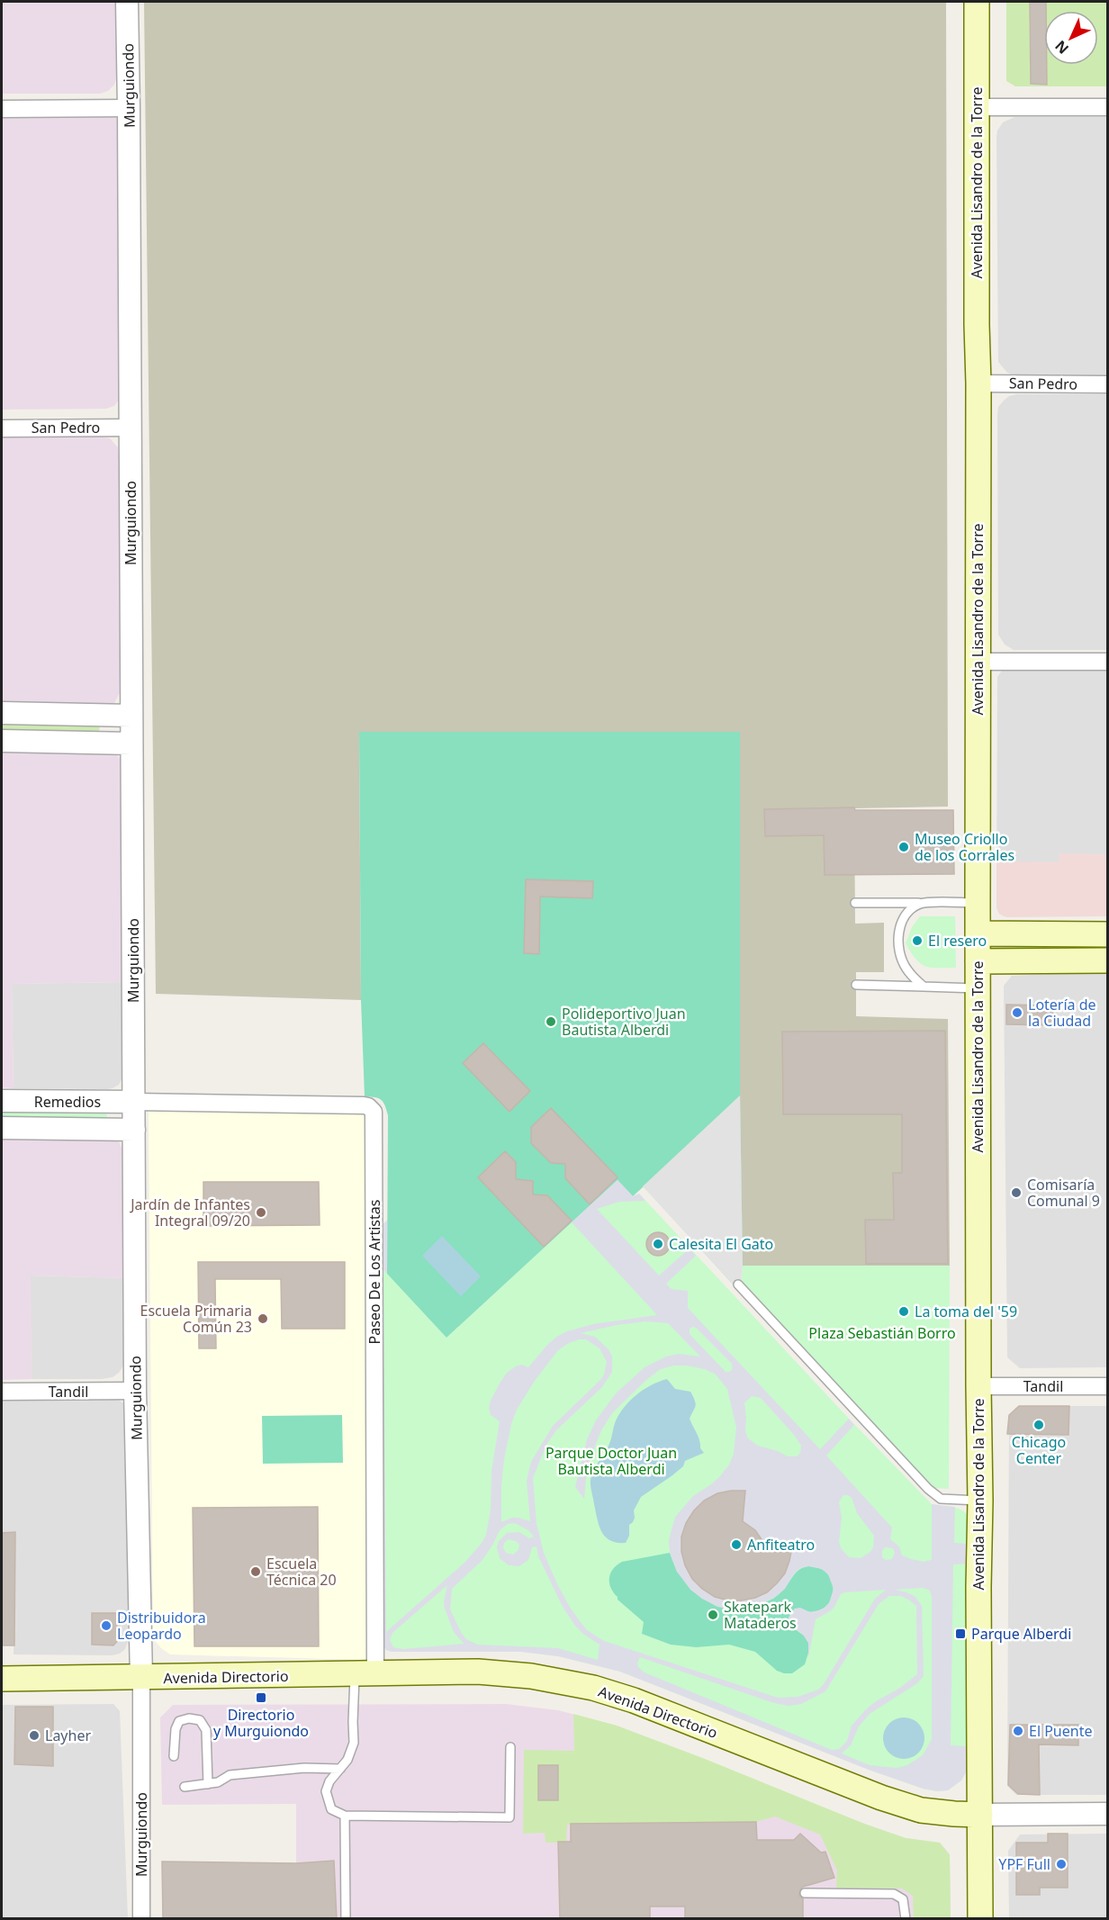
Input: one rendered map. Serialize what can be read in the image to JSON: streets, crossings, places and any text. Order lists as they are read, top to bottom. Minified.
{"streets":{"main road":["Avenida Lisandro de la Torre","Avenida Directorio"],"street":["Murguiondo","San Pedro","Remedios","Paseo De Los Artistas","Tandil"]},"crossings":[["Murguiondo","San Pedro"],["Murguiondo","Remedios"],["Murguiondo","Paseo De Los Artistas"],["Murguiondo","Tandil"],["Murguiondo","Avenida Directorio"],["Avenida Lisandro de la Torre","San Pedro"],["Avenida Lisandro de la Torre","Tandil"],["Avenida Lisandro de la Torre","Avenida Directorio"],["Remedios","Paseo De Los Artistas"],["Paseo De Los Artistas","Avenida Directorio"]],"parks":["Plaza Sebastián Borro","Parque Doctor Juan Bautista Alberdi"],"places":{"other":["Museo Criollo de los Corrales","El resero","Lotería de la Ciudad","Polideportivo Juan Bautista Alberdi","Comisaría Comunal 9","Jardín de Infantes Integral 09/20","Calesita El Gato","La toma del '59","Escuela Primaria Común 23","Chicago Center","Anfiteatro","Escuela Técnica 20","Skatepark Mataderos","Distribuidora Leopardo","El Puente","Layher","YPF Full"],"transit":["Parque Alberdi","Directorio y Murguiondo"]},"north":"bottom left"}
